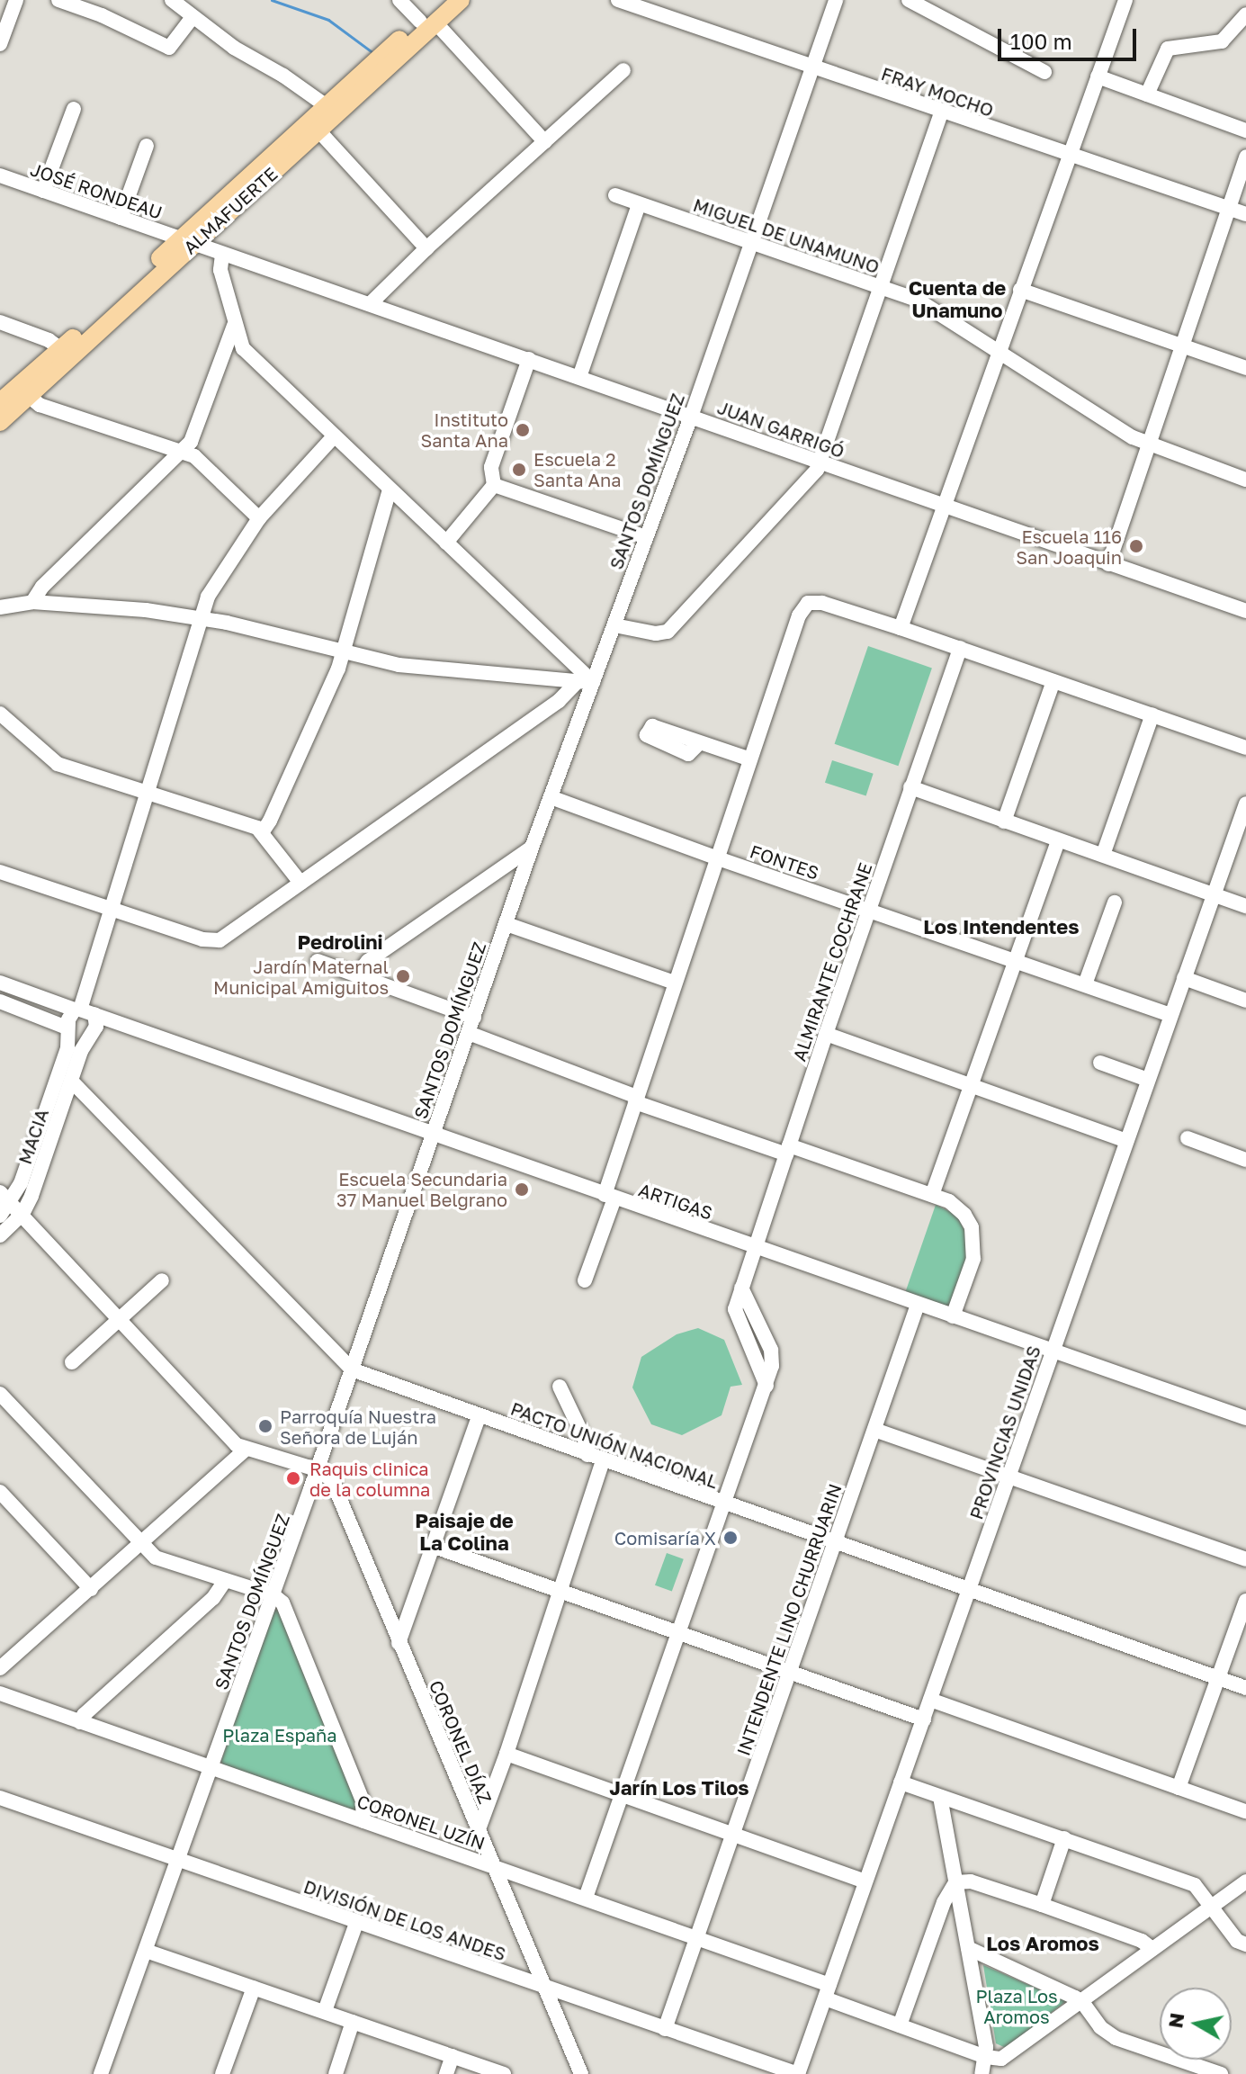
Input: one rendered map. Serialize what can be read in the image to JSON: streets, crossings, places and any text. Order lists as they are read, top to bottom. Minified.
{"streets":{"main road":["ALMAFUERTE"],"street":["FRAY MOCHO","JOSÉ RONDEAU","MIGUEL DE UNAMUNO","JUAN GARRIGÓ","SANTOS DOMÍNGUEZ","FONTES","ALMIRANTE COCHRANE","MACIA","ARTIGAS","PROVINCIAS UNIDAS","PACTO UNIÓN NACIONAL","INTENDENTE LINO CHURRUARIN","CORONEL DÍAZ","CORONEL UZÍN","DIVISIÓN DE LOS ANDES"]},"crossings":[["FRAY MOCHO","SANTOS DOMÍNGUEZ"],["JOSÉ RONDEAU","ALMAFUERTE"],["JOSÉ RONDEAU","JUAN GARRIGÓ"],["ALMAFUERTE","JUAN GARRIGÓ"],["MIGUEL DE UNAMUNO","SANTOS DOMÍNGUEZ"],["JUAN GARRIGÓ","SANTOS DOMÍNGUEZ"],["SANTOS DOMÍNGUEZ","FONTES"],["SANTOS DOMÍNGUEZ","ARTIGAS"],["SANTOS DOMÍNGUEZ","PACTO UNIÓN NACIONAL"],["SANTOS DOMÍNGUEZ","CORONEL DÍAZ"],["SANTOS DOMÍNGUEZ","CORONEL UZÍN"],["SANTOS DOMÍNGUEZ","DIVISIÓN DE LOS ANDES"],["FONTES","ALMIRANTE COCHRANE"],["FONTES","PROVINCIAS UNIDAS"],["ALMIRANTE COCHRANE","ARTIGAS"],["ALMIRANTE COCHRANE","PACTO UNIÓN NACIONAL"],["ALMIRANTE COCHRANE","CORONEL UZÍN"],["MACIA","ARTIGAS"],["MACIA","PACTO UNIÓN NACIONAL"],["ARTIGAS","PROVINCIAS UNIDAS"],["ARTIGAS","INTENDENTE LINO CHURRUARIN"],["PROVINCIAS UNIDAS","PACTO UNIÓN NACIONAL"],["PROVINCIAS UNIDAS","CORONEL UZÍN"],["PROVINCIAS UNIDAS","DIVISIÓN DE LOS ANDES"],["PACTO UNIÓN NACIONAL","INTENDENTE LINO CHURRUARIN"],["INTENDENTE LINO CHURRUARIN","CORONEL UZÍN"],["INTENDENTE LINO CHURRUARIN","DIVISIÓN DE LOS ANDES"],["CORONEL DÍAZ","CORONEL UZÍN"],["CORONEL DÍAZ","DIVISIÓN DE LOS ANDES"]],"districts":["Cuenta de Unamuno","Los Intendentes","Pedrolini","Paisaje de La Colina","Jarín Los Tilos","Los Aromos"],"parks":["Plaza España","Plaza Los Aromos"],"places":["Instituto Santa Ana","Escuela 2 Santa Ana","Escuela 116 San Joaquin","Jardín Maternal Municipal Amiguitos","Escuela Secundaria 37 Manuel Belgrano","Parroquía Nuestra Señora de Luján","Raquis clinica de la columna","Comisaría X"],"scale_bar":"100 m","north":"left"}
